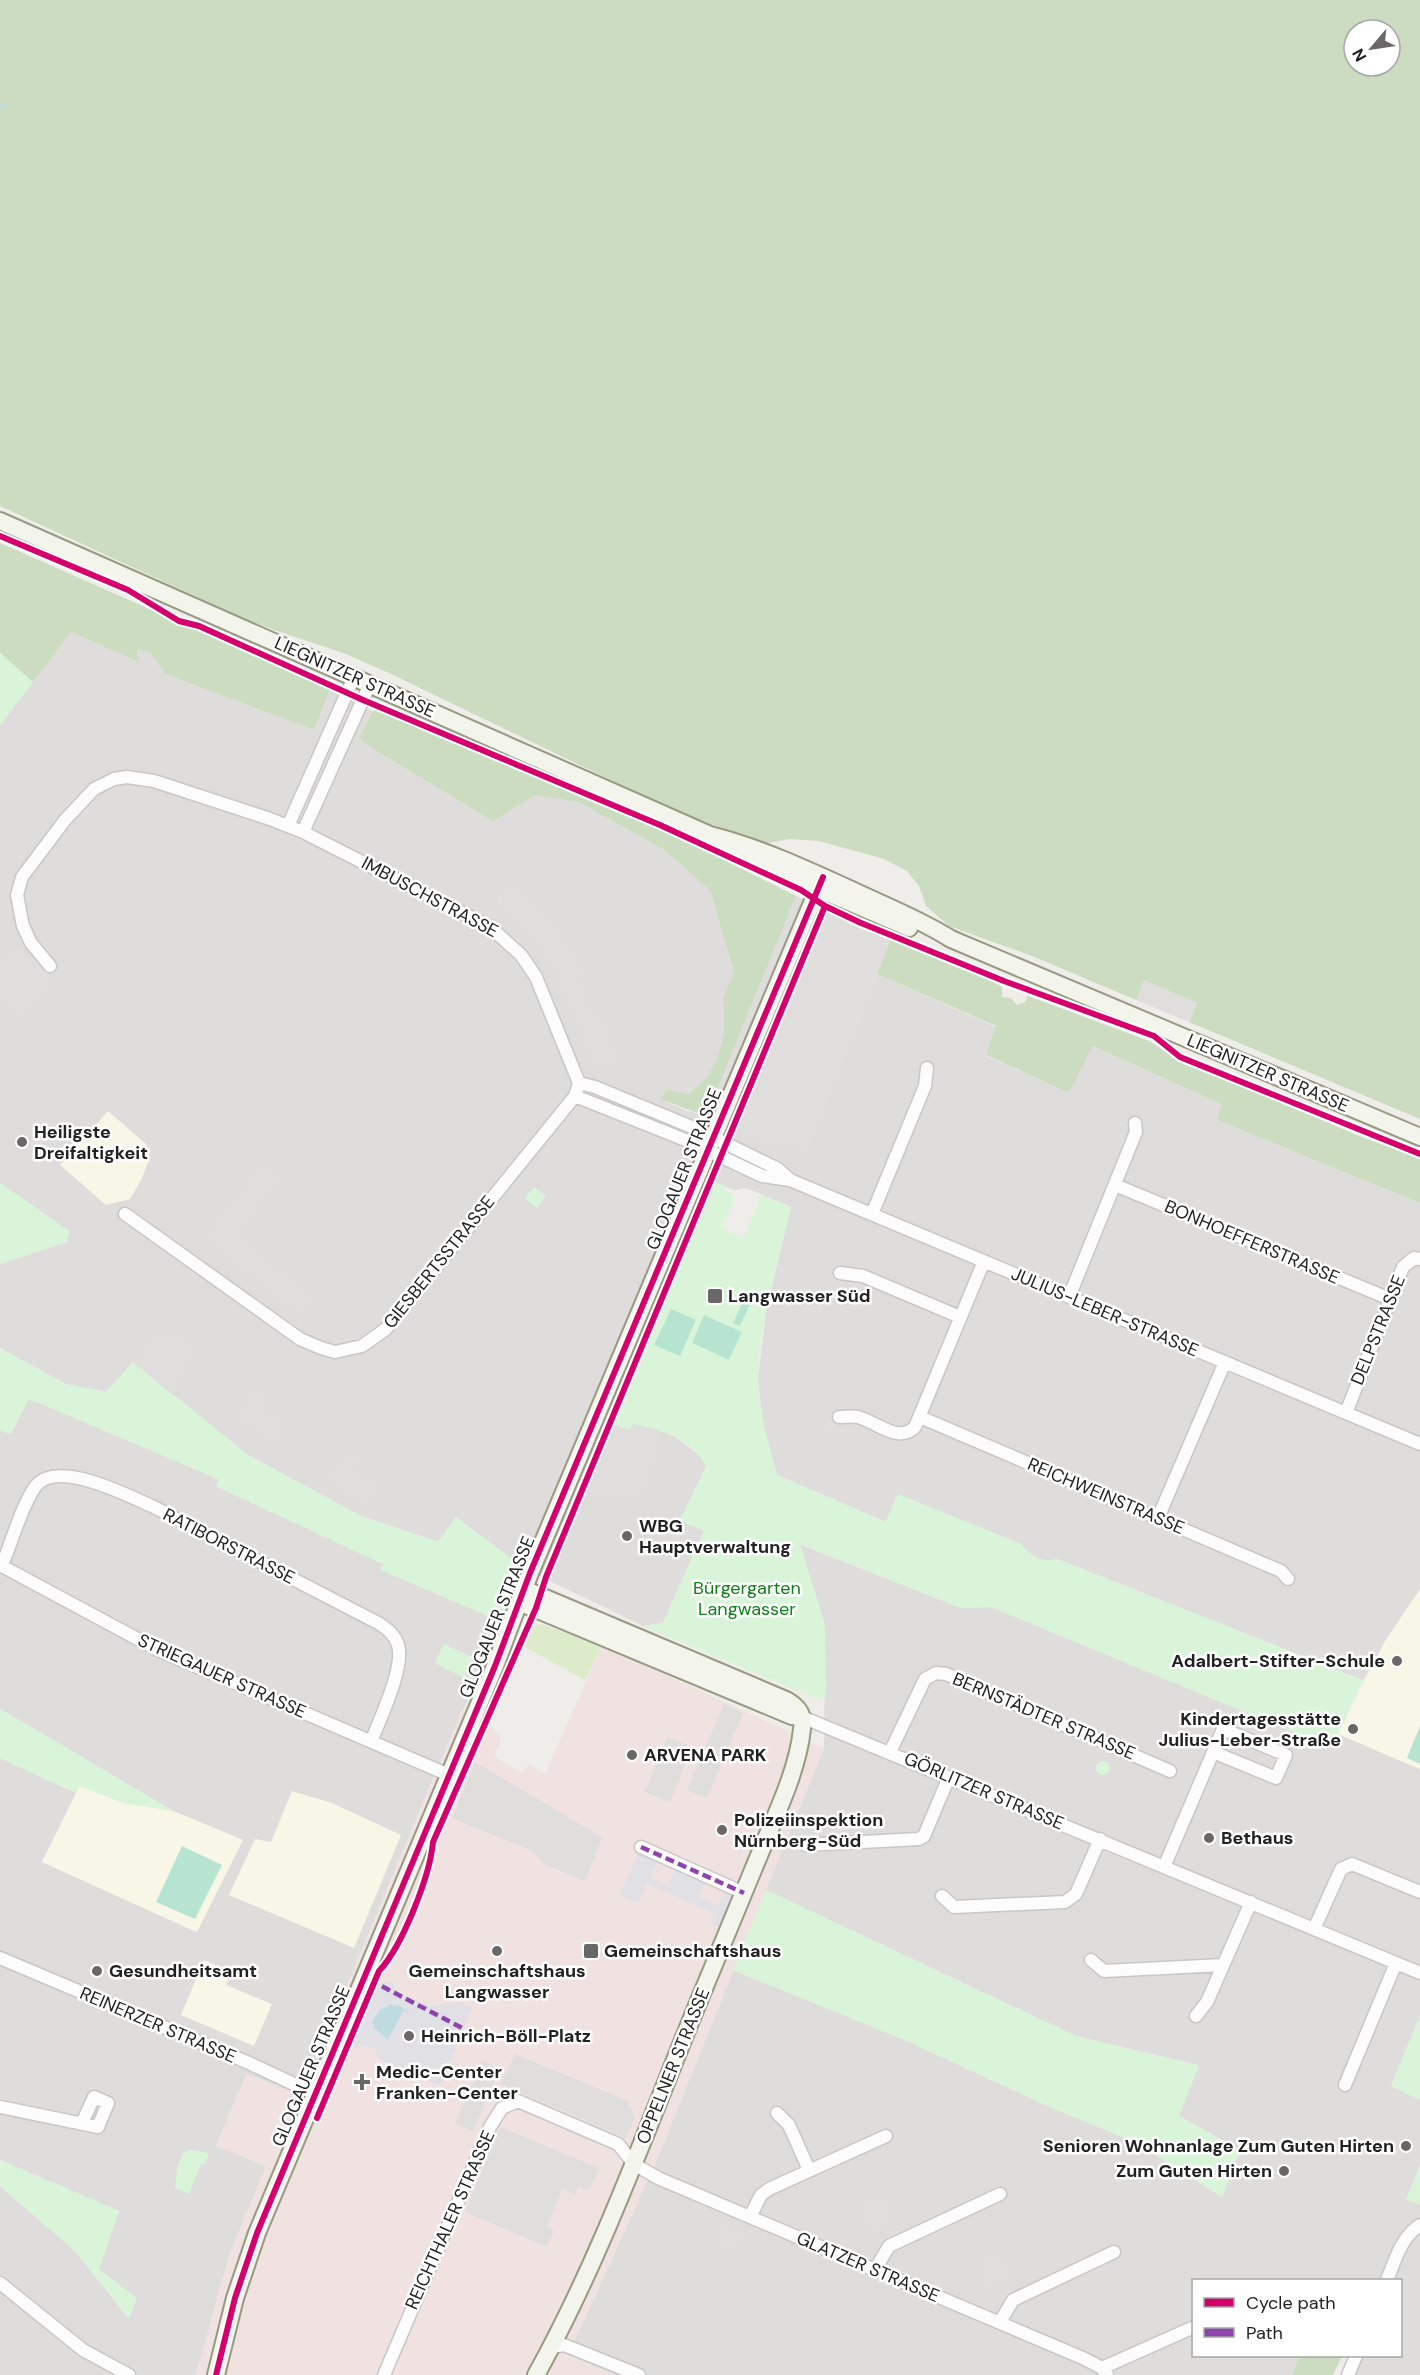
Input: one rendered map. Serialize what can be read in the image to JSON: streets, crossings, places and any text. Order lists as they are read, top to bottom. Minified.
{"streets":{"street":["LIEGNITZER STRASSE","IMBUSCHSTRASSE","GLOGAUER STRASSE","BONHOEFFERSTRASSE","GIESBERTSSTRASSE","JULIUS-LEBER-STRASSE","DELPSTRASSE","REICHWEINSTRASSE","RATIBORSTRASSE","STRIEGAUER STRASSE","BERNSTÄDTER STRASSE","GÖRLITZER STRASSE","REINERZER STRASSE","OPPELNER STRASSE","REICHTHALER STRASSE","GLATZER STRASSE"]},"crossings":[["LIEGNITZER STRASSE","GLOGAUER STRASSE"],["GLOGAUER STRASSE","JULIUS-LEBER-STRASSE"],["GLOGAUER STRASSE","STRIEGAUER STRASSE"],["GLOGAUER STRASSE","GÖRLITZER STRASSE"],["GLOGAUER STRASSE","REINERZER STRASSE"],["BONHOEFFERSTRASSE","DELPSTRASSE"],["JULIUS-LEBER-STRASSE","DELPSTRASSE"],["RATIBORSTRASSE","STRIEGAUER STRASSE"],["BERNSTÄDTER STRASSE","GÖRLITZER STRASSE"],["GÖRLITZER STRASSE","OPPELNER STRASSE"],["OPPELNER STRASSE","REICHTHALER STRASSE"],["OPPELNER STRASSE","GLATZER STRASSE"],["REICHTHALER STRASSE","GLATZER STRASSE"]],"parks":["Bürgergarten Langwasser"],"places":{"other":["Heiligste Dreifaltigkeit","WBG Hauptverwaltung","Adalbert-Stifter-Schule","Kindertagesstätte Julius-Leber-Straße","ARVENA PARK","Polizeiinspektion Nürnberg-Süd","Bethaus","Gemeinschaftshaus Langwasser","Gesundheitsamt","Heinrich-Böll-Platz","Senioren Wohnanlage Zum Guten Hirten","Zum Guten Hirten"],"transit":["Langwasser Süd","Gemeinschaftshaus"],"health":["Medic-Center Franken-Center"]},"legend":["Cycle path","Path"],"north":"bottom left"}
